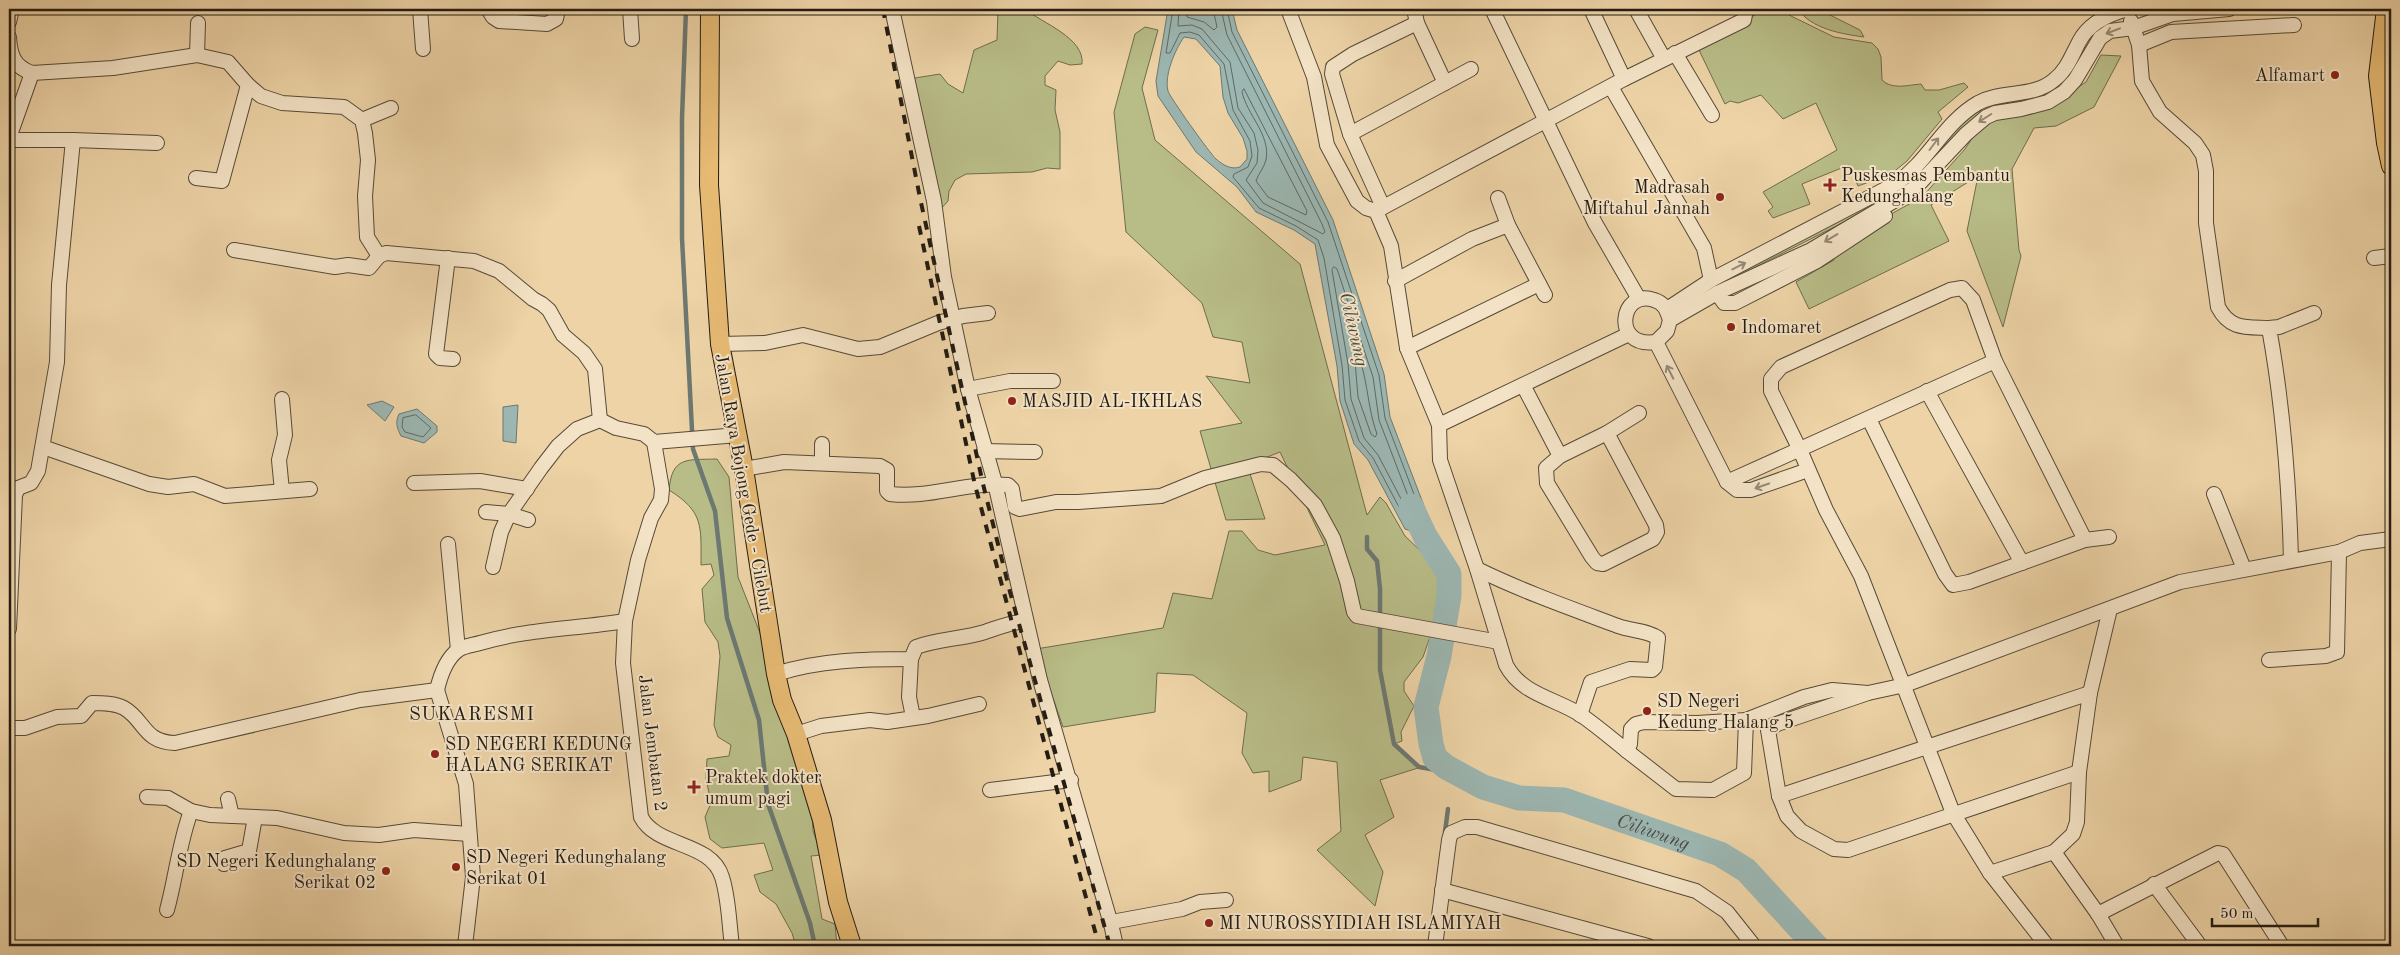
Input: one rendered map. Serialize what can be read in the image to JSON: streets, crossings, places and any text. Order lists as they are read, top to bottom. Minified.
{"streets":{"main road":["Jalan Raya Bojong Gede - Cilebut"],"street":["Jalan Jembatan 2"]},"districts":["SUKARESMI"],"water":["Ciliwung"],"places":{"other":["Alfamart","Madrasah Miftahul Jannah","Indomaret","MASJID AL-IKHLAS","SD Negeri Kedung Halang 5","SD NEGERI KEDUNG HALANG SERIKAT","SD Negeri Kedunghalang Serikat 01","SD Negeri Kedunghalang Serikat 02","MI NUROSSYIDIAH ISLAMIYAH"],"health":["Puskesmas Pembantu Kedunghalang","Praktek dokter umum pagi"]},"scale_bar":"50 m"}
